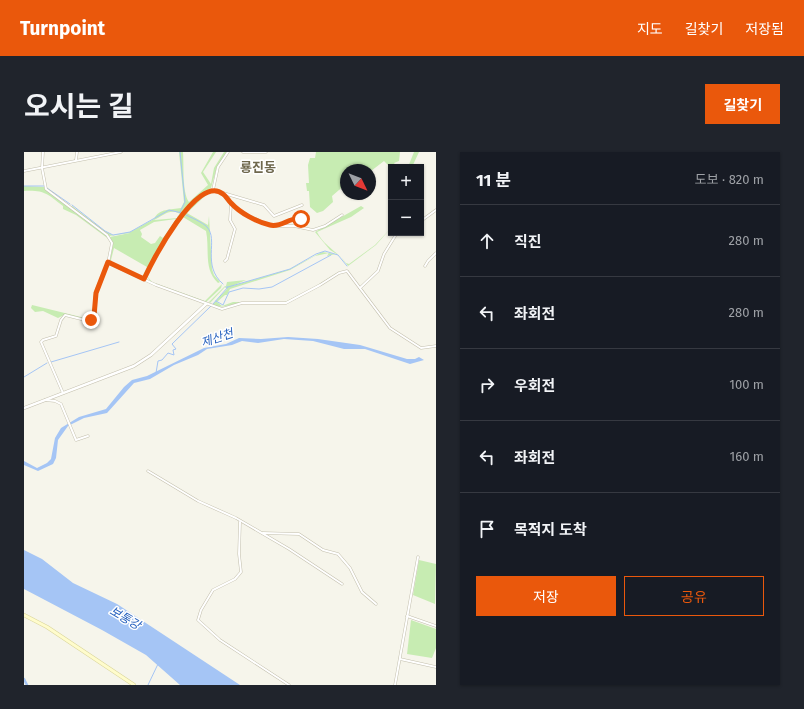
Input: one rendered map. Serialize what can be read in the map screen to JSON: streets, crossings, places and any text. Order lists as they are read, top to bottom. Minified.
{"districts":["룡진동"],"water":["제산천","보통강"],"north":"bottom right","page":{"header":"Turnpoint","nav":["지도","길찾기","저장됨"],"title":"오시는 길","buttons":["길찾기",["저장","공유"]],"heading":["11 분","도보 · 820 m"],"map_buttons":["+","−"],"list":[["직진","280 m"],["좌회전","280 m"],["우회전","100 m"],["좌회전","160 m"],"목적지 도착"]}}
